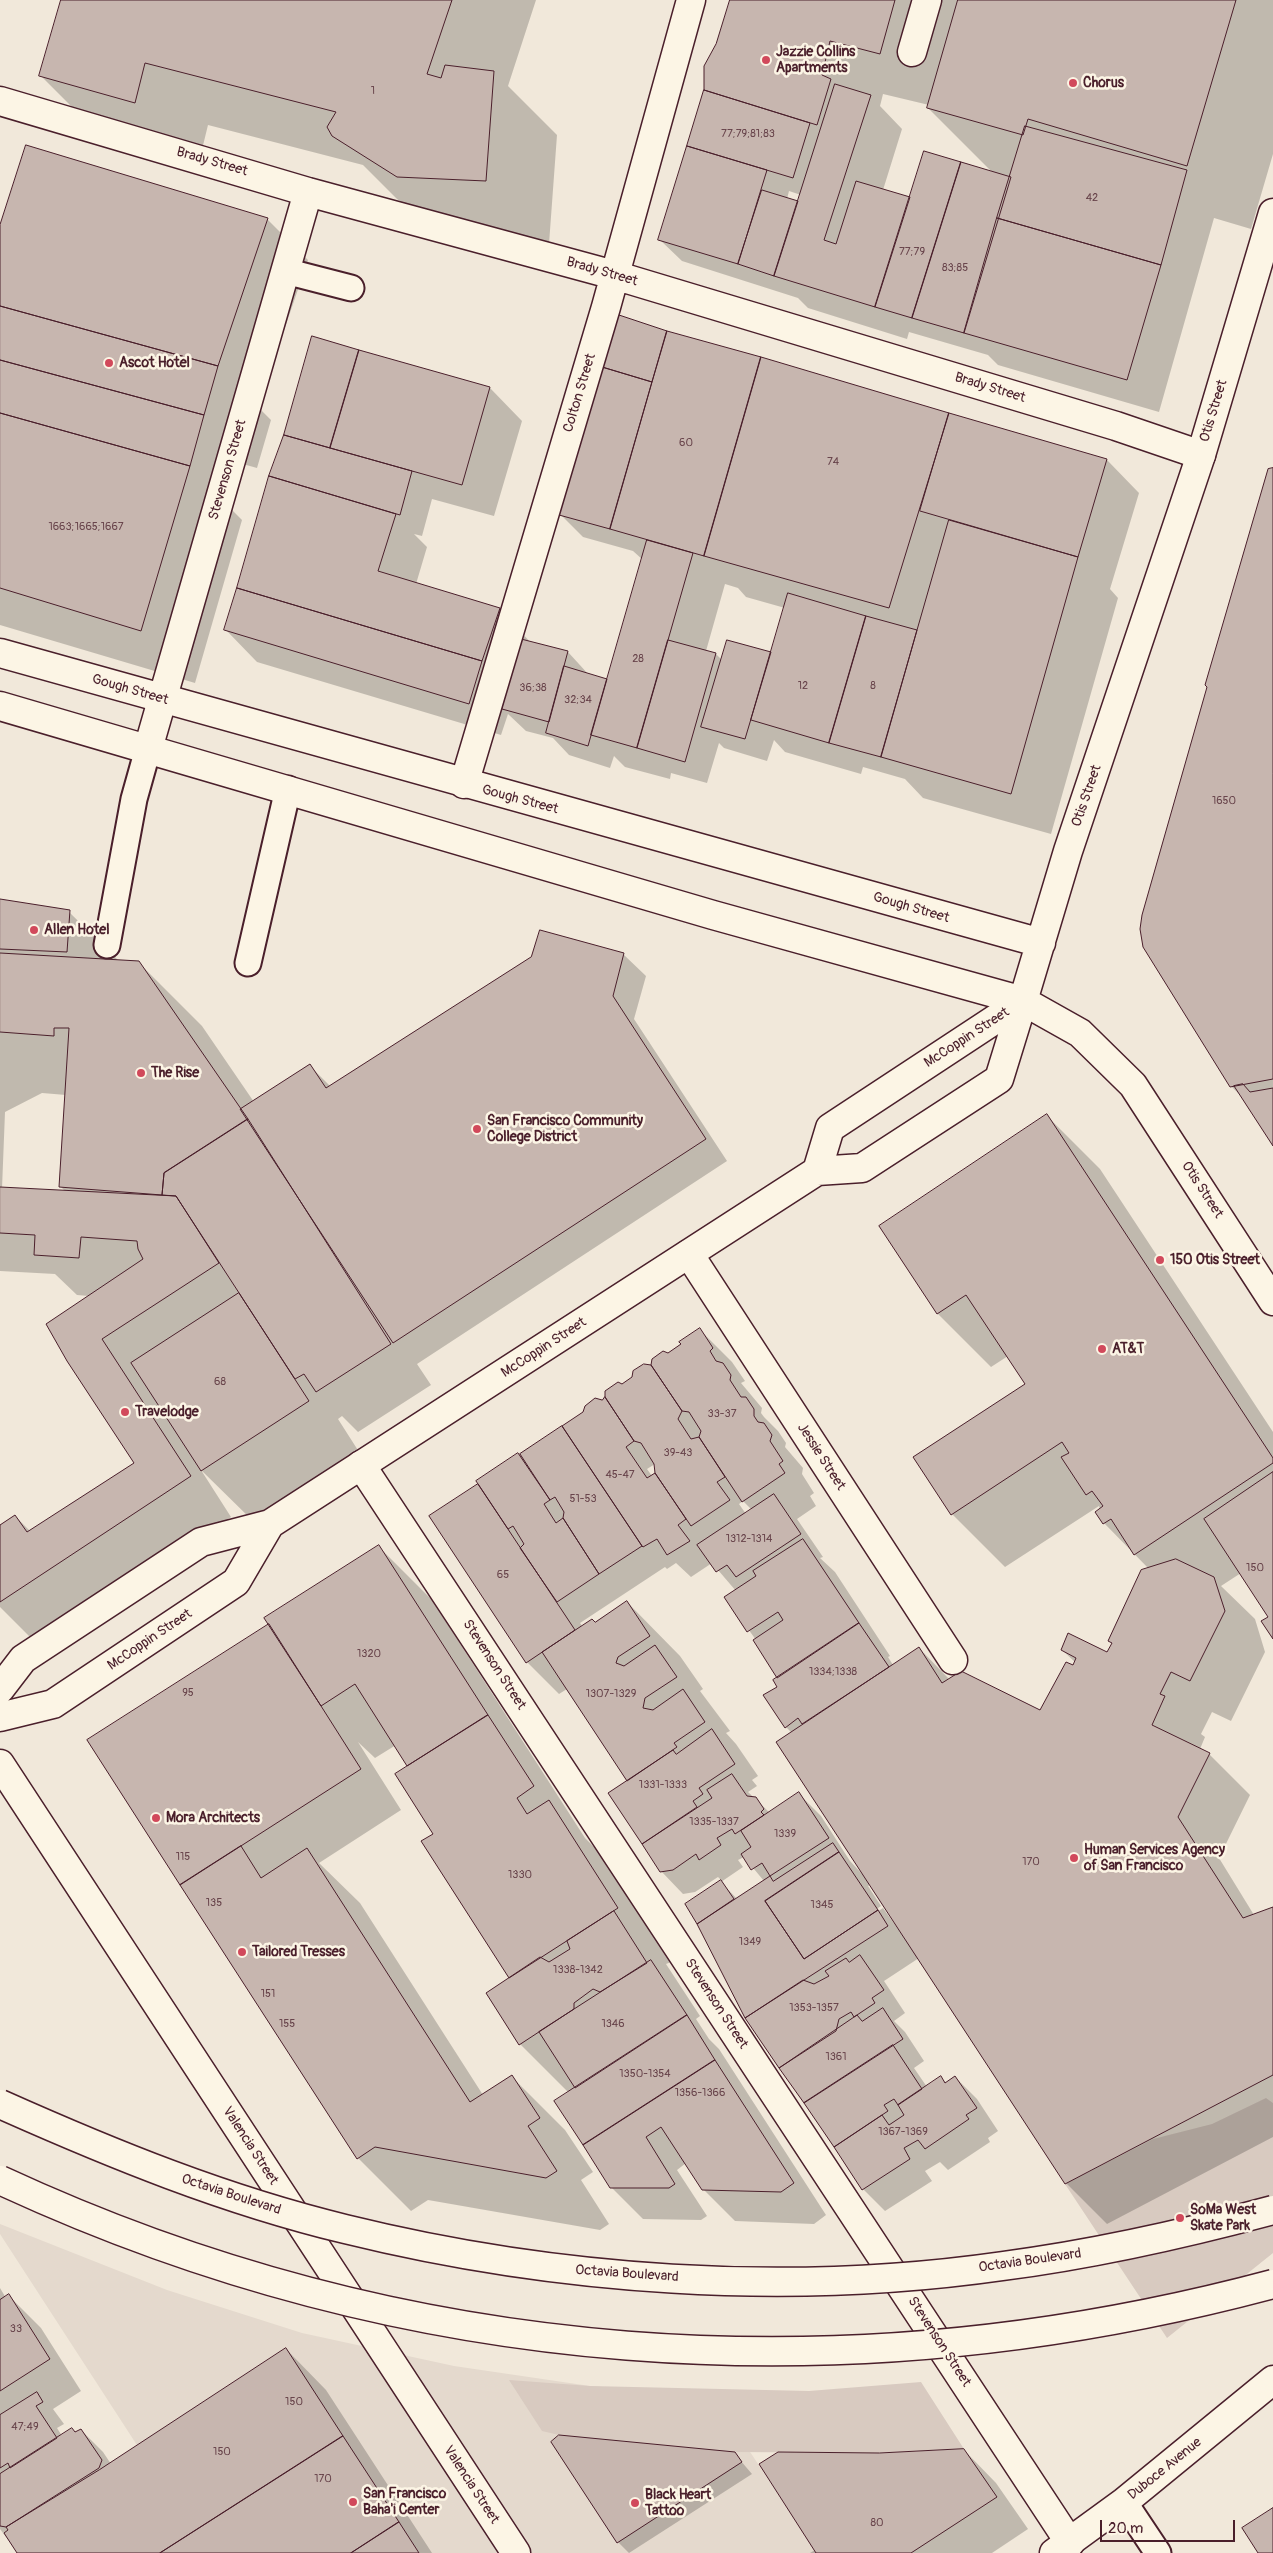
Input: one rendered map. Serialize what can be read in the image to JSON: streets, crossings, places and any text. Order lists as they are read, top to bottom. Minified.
{"streets":{"main road":["Brady Street","Colton Street","Otis Street","Stevenson Street","Gough Street","McCoppin Street","Jessie Street","Valencia Street","Octavia Boulevard","Duboce Avenue"]},"crossings":[["Brady Street","Colton Street"],["Brady Street","Otis Street"],["Brady Street","Stevenson Street"],["Colton Street","Gough Street"],["Otis Street","Gough Street"],["Otis Street","McCoppin Street"],["Stevenson Street","Gough Street"],["Stevenson Street","McCoppin Street"],["Stevenson Street","Duboce Avenue"],["McCoppin Street","Jessie Street"]],"places":["Jazzie Collins Apartments","Chorus","Ascot Hotel","Allen Hotel","The Rise","San Francisco Community College District","150 Otis Street","AT&T","Travelodge","Mora Architects","Human Services Agency of San Francisco","Tailored Tresses","SoMa West Skate Park","San Francisco Baha'i Center","Black Heart Tattoo"],"house_numbers":["1","77;79;81;83","42","77;79","83;85","60","74","1663;1665;1667","28","12","8","36;38","32;34","1650","68","33-37","39-43","45-47","51-53","1312-1314","150","65","1320","1334;1338","95","1307-1329","1331-1333","1335-1337","1339","115","170","1330","135","1345","1349","1338-1342","151","1353-1357","155","1346","1361","1350-1354","1356-1366","1367-1369","33","150","47;49","150","170","80"],"scale_bar":"20 m"}
